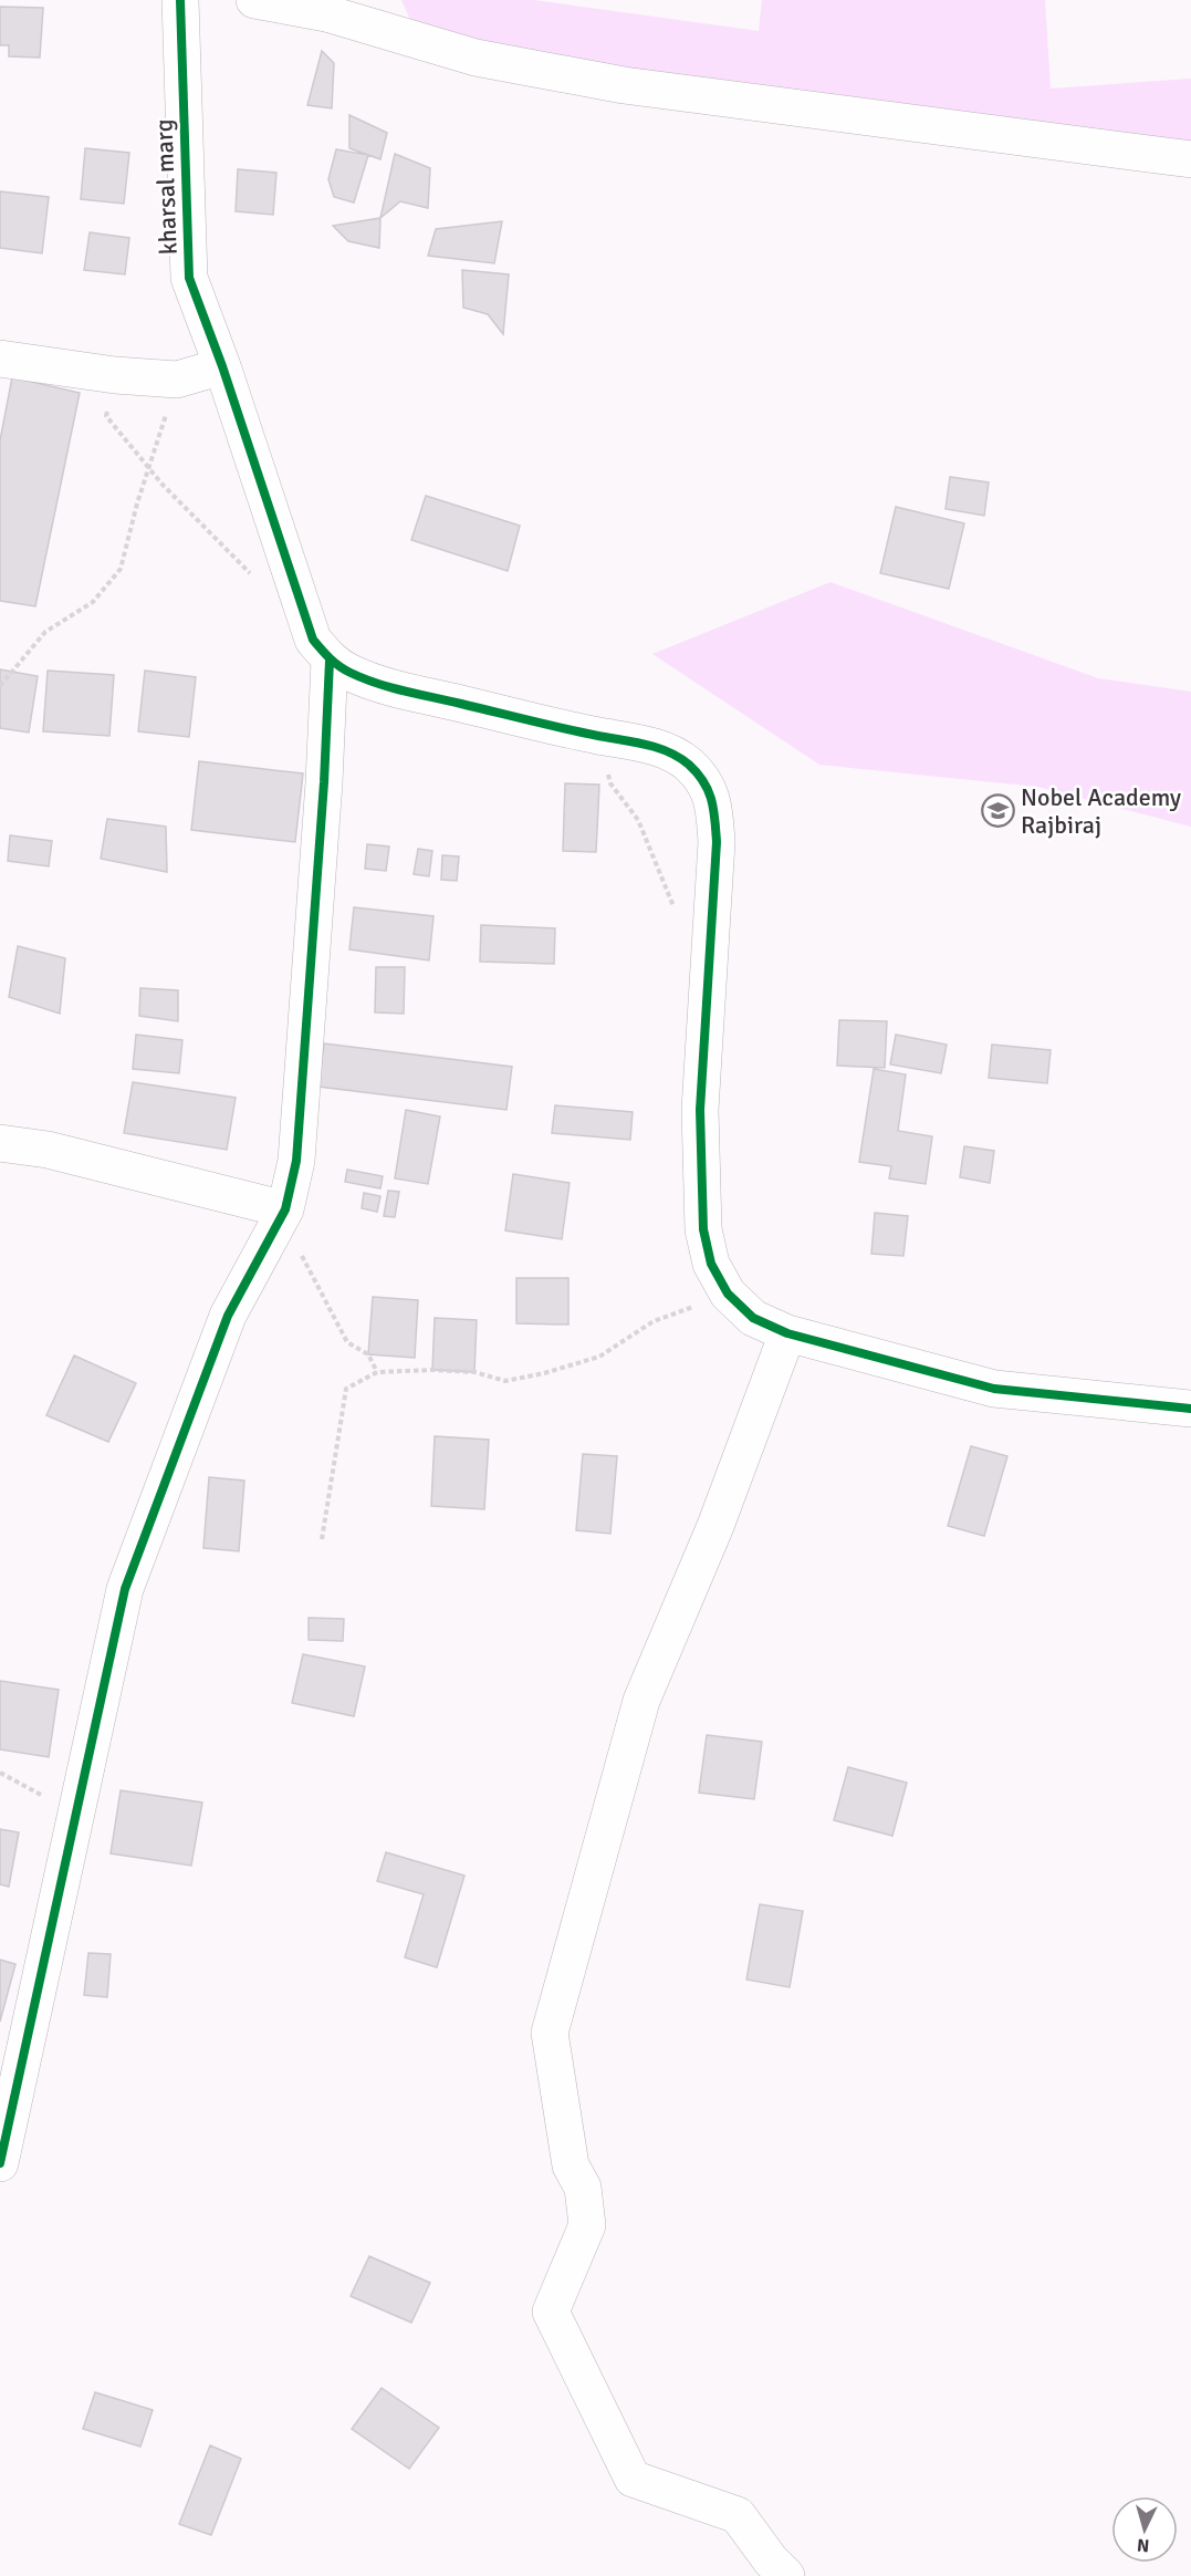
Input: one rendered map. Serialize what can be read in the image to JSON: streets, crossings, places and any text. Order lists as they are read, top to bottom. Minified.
{"streets":{"street":["kharsal marg"]},"places":{"school or university":["Nobel Academy Rajbiraj"]},"north":"bottom"}
